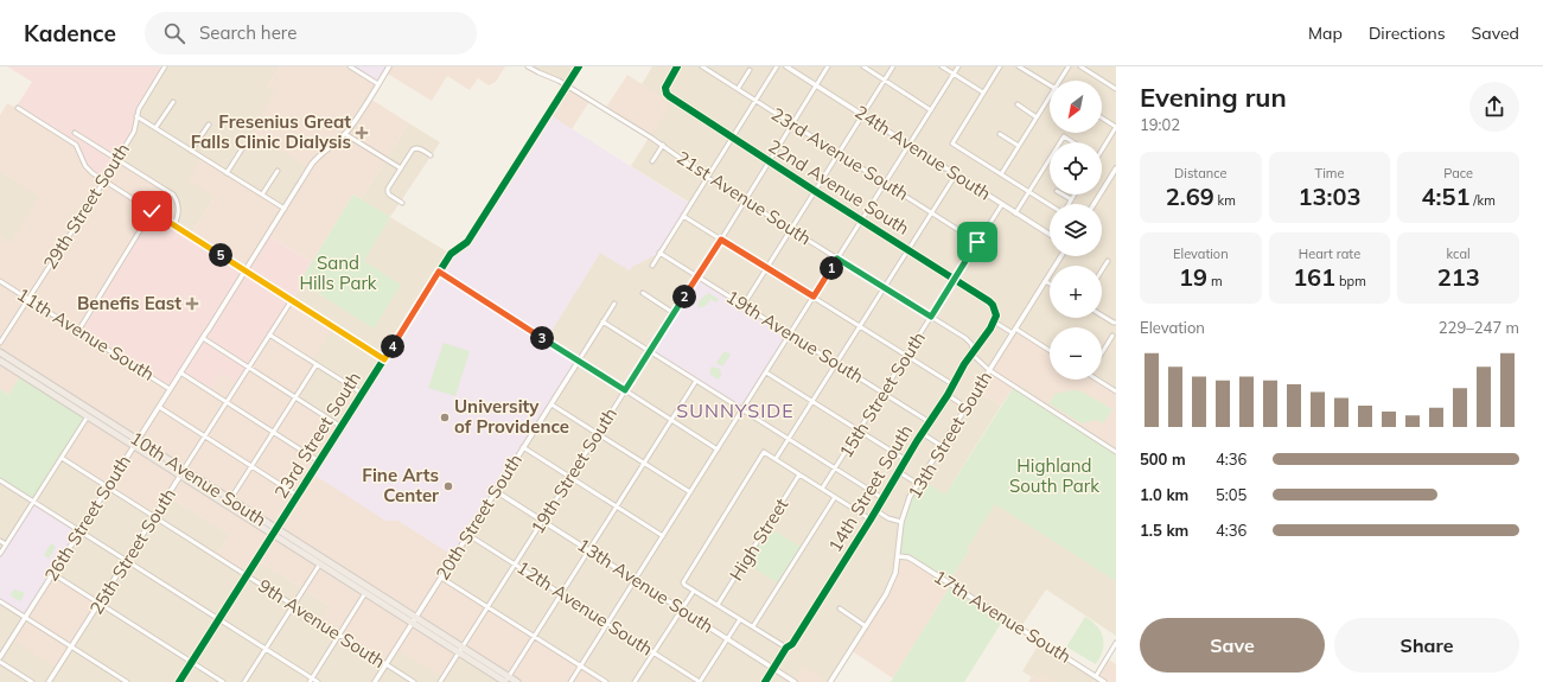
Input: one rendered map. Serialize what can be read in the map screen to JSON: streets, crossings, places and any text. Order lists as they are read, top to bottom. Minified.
{"streets":{"highway":["10th Avenue South"],"street":["24th Avenue South","23rd Avenue South","22nd Avenue South","21st Avenue South","29th Street South","11th Avenue South","19th Avenue South","15th Street South","23rd Street South","13th Street South","19th Street South","14th Street South","20th Street South","26th Street South","High Street","25th Street South","13th Avenue South","12th Avenue South","17th Avenue South","9th Avenue South"]},"crossings":[["24th Avenue South","15th Street South"],["24th Avenue South","19th Street South"],["23rd Avenue South","15th Street South"],["23rd Avenue South","19th Street South"],["22nd Avenue South","15th Street South"],["22nd Avenue South","19th Street South"],["22nd Avenue South","14th Street South"],["21st Avenue South","15th Street South"],["21st Avenue South","23rd Street South"],["21st Avenue South","13th Street South"],["21st Avenue South","19th Street South"],["21st Avenue South","14th Street South"],["29th Street South","11th Avenue South"],["11th Avenue South","23rd Street South"],["11th Avenue South","26th Street South"],["11th Avenue South","25th Street South"],["19th Avenue South","15th Street South"],["19th Avenue South","19th Street South"],["19th Avenue South","14th Street South"],["23rd Street South","10th Avenue South"],["23rd Street South","9th Avenue South"],["13th Street South","17th Avenue South"],["19th Street South","10th Avenue South"],["19th Street South","13th Avenue South"],["19th Street South","12th Avenue South"],["10th Avenue South","20th Street South"],["10th Avenue South","26th Street South"],["10th Avenue South","25th Street South"],["14th Street South","13th Avenue South"],["20th Street South","13th Avenue South"],["20th Street South","12th Avenue South"],["20th Street South","9th Avenue South"],["26th Street South","9th Avenue South"],["25th Street South","9th Avenue South"]],"districts":["SUNNYSIDE"],"parks":["Sand Hills Park","Highland South Park"],"places":{"health":["Fresenius Great Falls Clinic Dialysis","Benefis East"],"other":["University of Providence","Fine Arts Center"]},"north":"bottom left","page":{"header":"Kadence","search":"Search here","nav":["Map","Directions","Saved"],"heading":["Evening run","19:02"],"map_buttons":["+","−"],"stats":[["Distance","2.69 km"],["Time","13:03"],["Pace","4:51 /km"],["Elevation","19 m"],["Heart rate","161 bpm"],["kcal","213"]],"pins":["5","1","2","3","4"],"chart":["Elevation","229–247 m"],"list":[{"name":"500 m","note":"4:36"},{"name":"1.0 km","note":"5:05"},{"name":"1.5 km","note":"4:36"}],"buttons":["Save","Share"]}}
